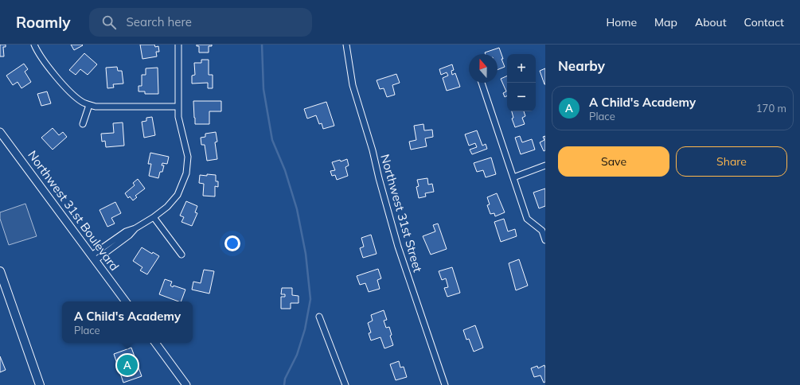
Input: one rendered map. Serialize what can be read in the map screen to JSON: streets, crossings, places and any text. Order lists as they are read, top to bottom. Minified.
{"streets":{"street":["Northwest 31st Boulevard","Northwest 31st Street"]},"north":"top","page":{"header":"Roamly","search":"Search here","nav":["Home","Map","About","Contact"],"heading":"Nearby","map_buttons":["+","−"],"list":[{"mark":"A","name":"A Child's Academy","note":"Place","value":"170 m"}],"buttons":["Save","Share"],"popup":["A Child's Academy","Place"],"pins":"A"}}
